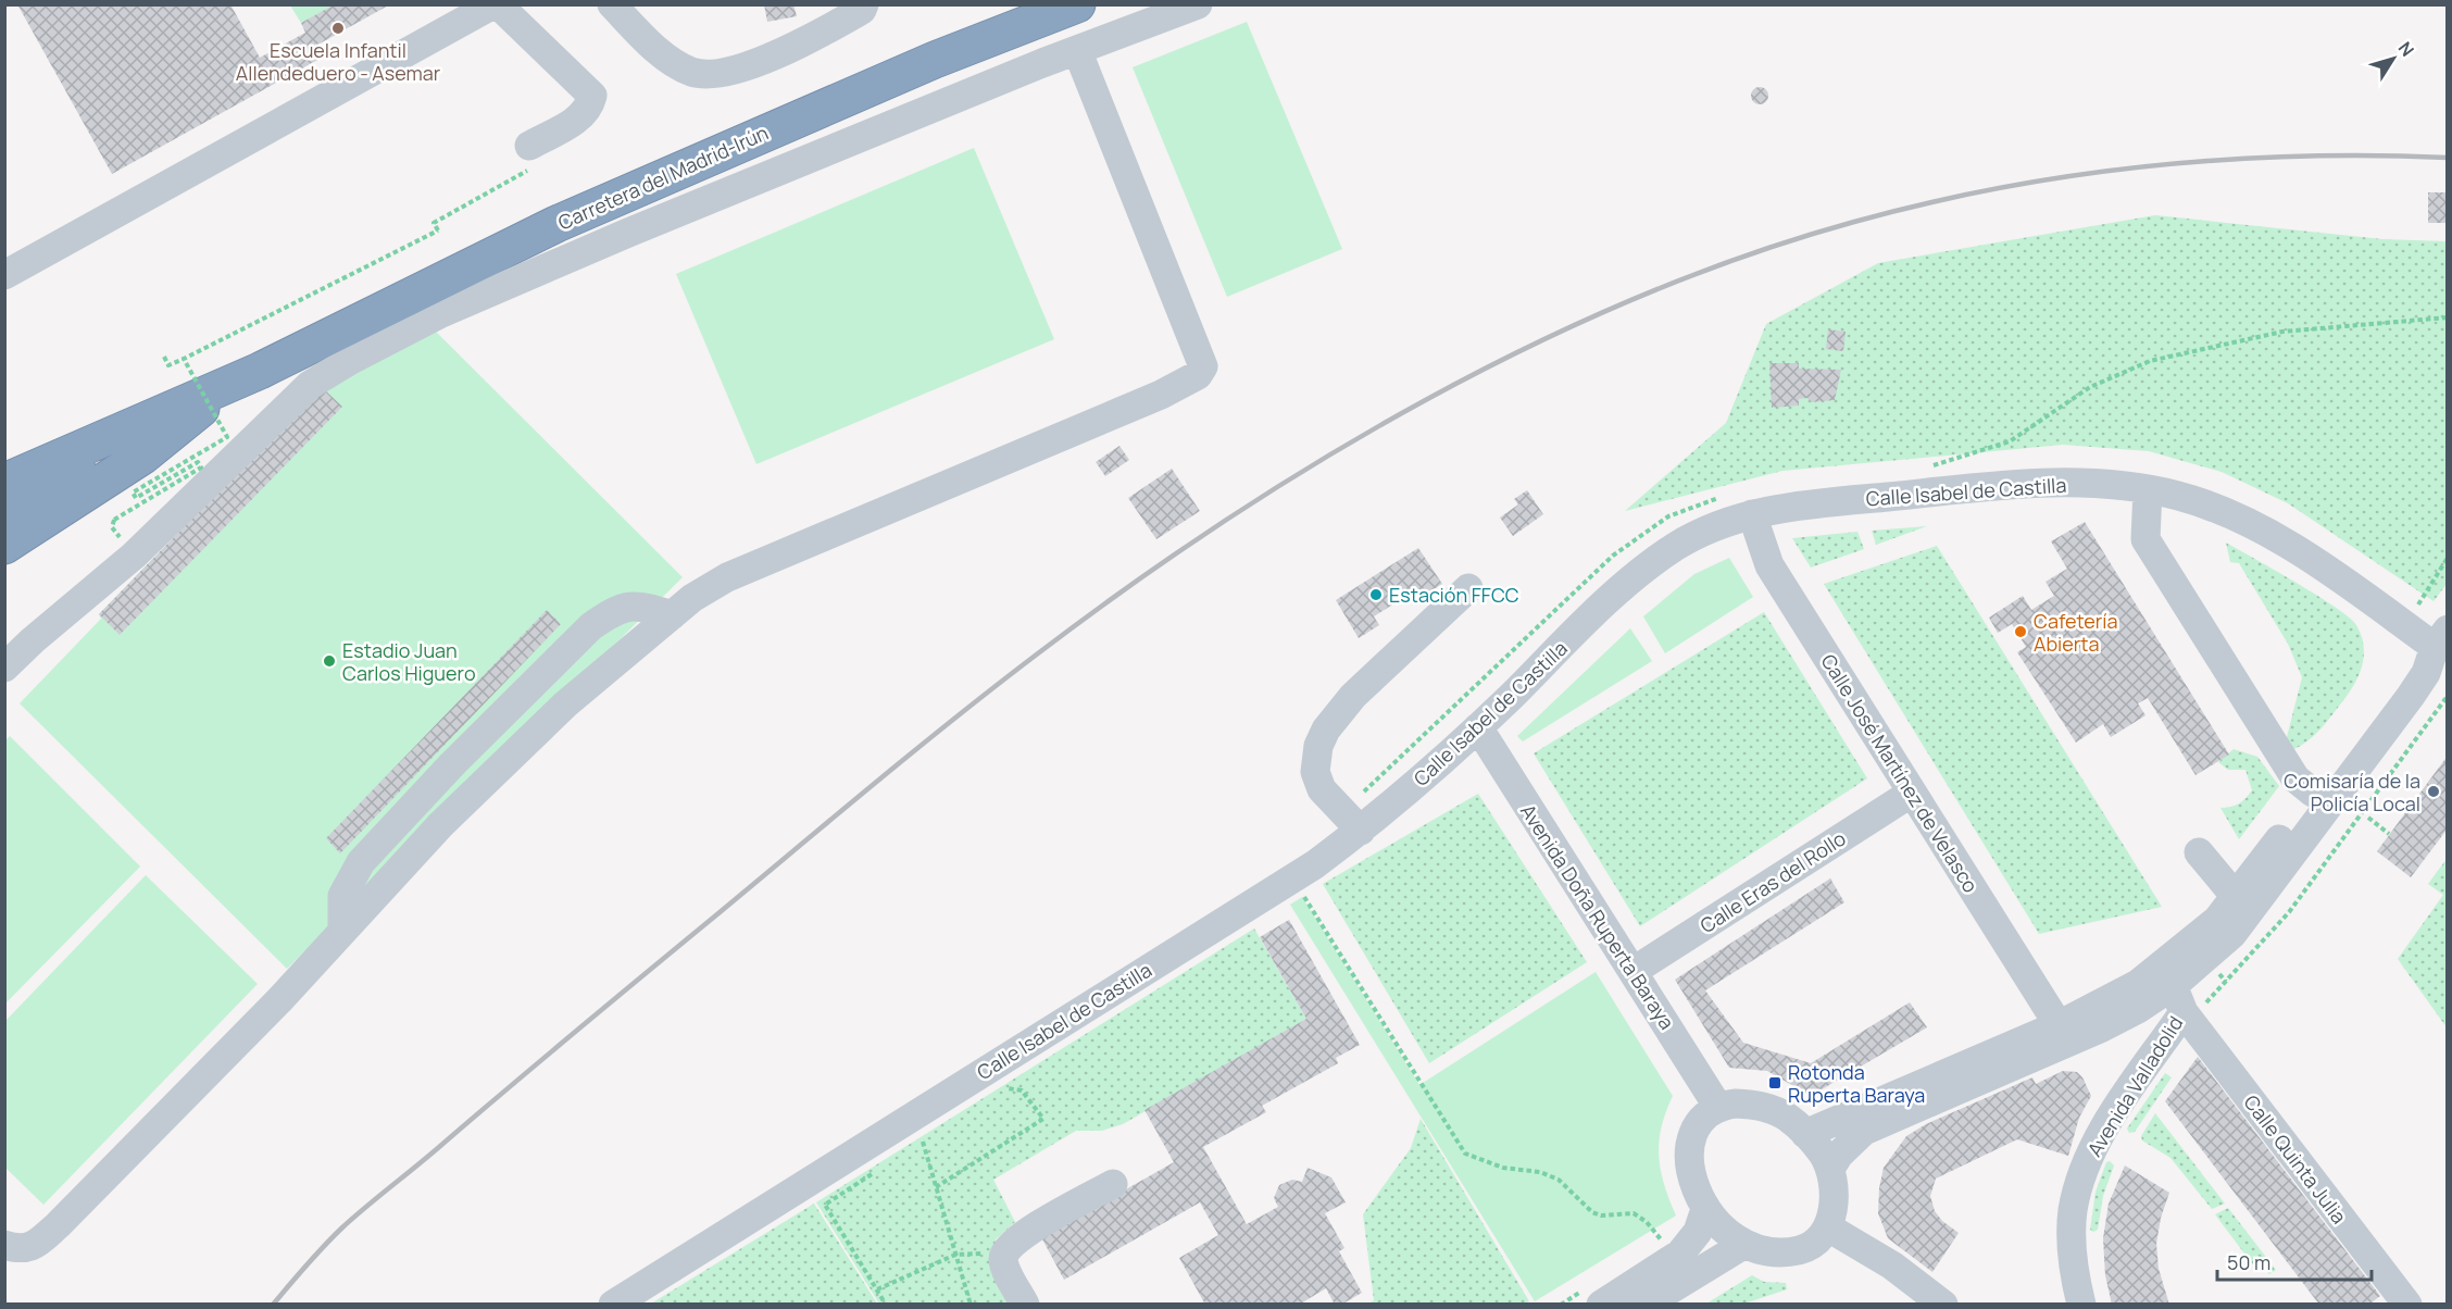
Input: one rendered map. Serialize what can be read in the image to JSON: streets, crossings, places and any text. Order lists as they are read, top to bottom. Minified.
{"streets":{"highway":["Carretera del Madrid-Irún"],"street":["Calle Isabel de Castilla","Calle José Martínez de Velasco","Calle Eras del Rollo","Avenida Doña Ruperta Baraya","Avenida Valladolid","Calle Quinta Julia"]},"crossings":[["Calle Isabel de Castilla","Calle José Martínez de Velasco"],["Calle Isabel de Castilla","Avenida Doña Ruperta Baraya"],["Calle José Martínez de Velasco","Calle Eras del Rollo"],["Calle Eras del Rollo","Avenida Doña Ruperta Baraya"],["Avenida Valladolid","Calle Quinta Julia"]],"places":{"other":["Escuela Infantil Allendeduero - Asemar","Estación FFCC","Cafetería Abierta","Estadio Juan Carlos Higuero","Comisaría de la Policía Local"],"transit":["Rotonda Ruperta Baraya"]},"scale_bar":"50 m","north":"top right"}
